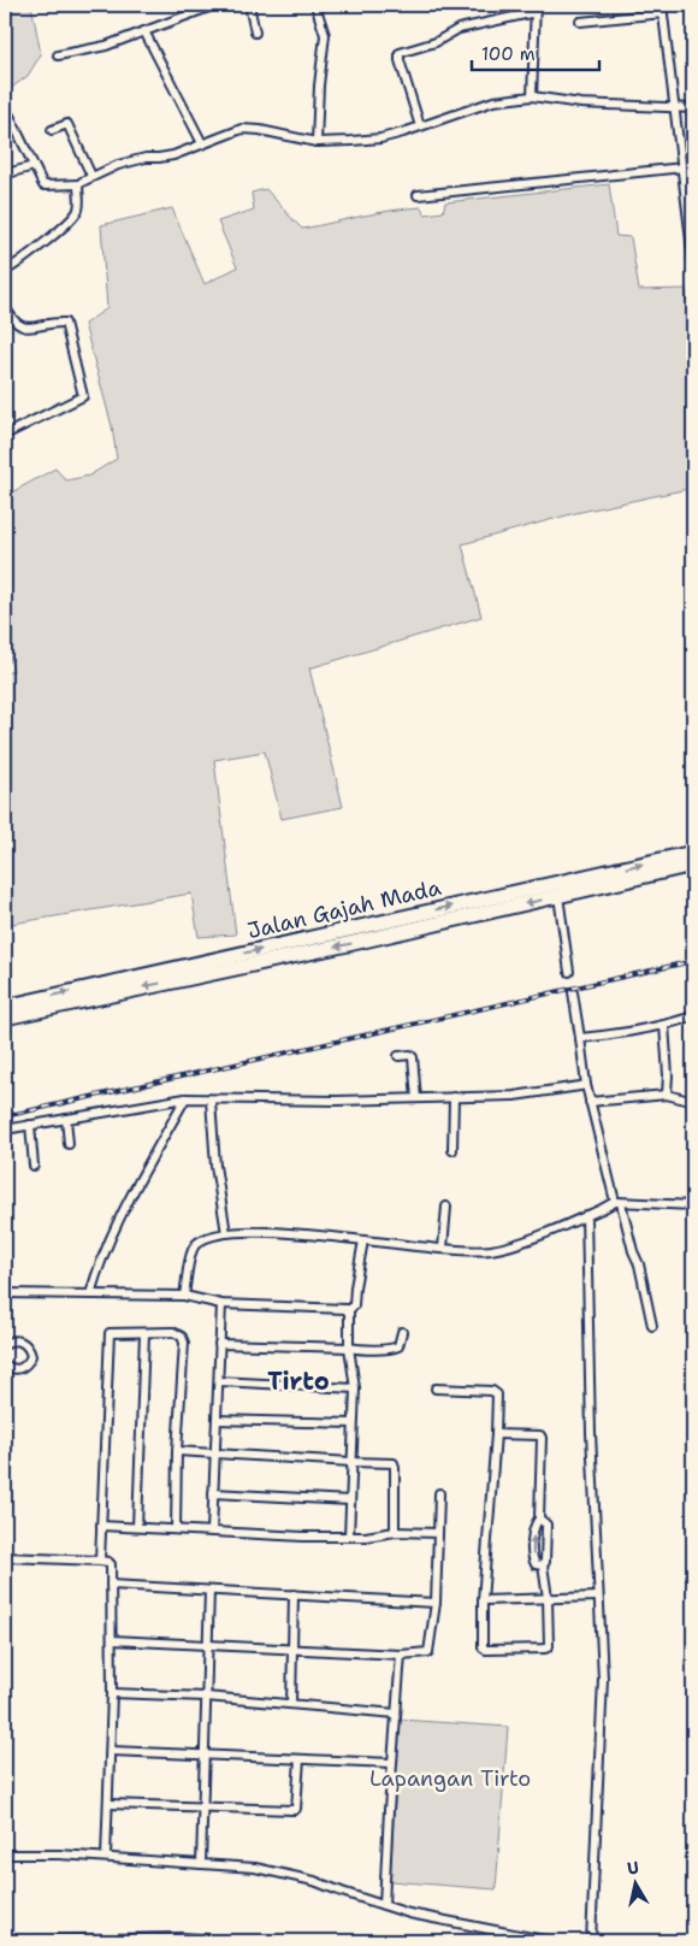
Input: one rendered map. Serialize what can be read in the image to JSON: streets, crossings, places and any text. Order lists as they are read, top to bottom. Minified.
{"streets":{"highway":["Jalan Gajah Mada"]},"districts":["Tirto"],"parks":["Lapangan Tirto"],"scale_bar":"100 m","north":"top"}
